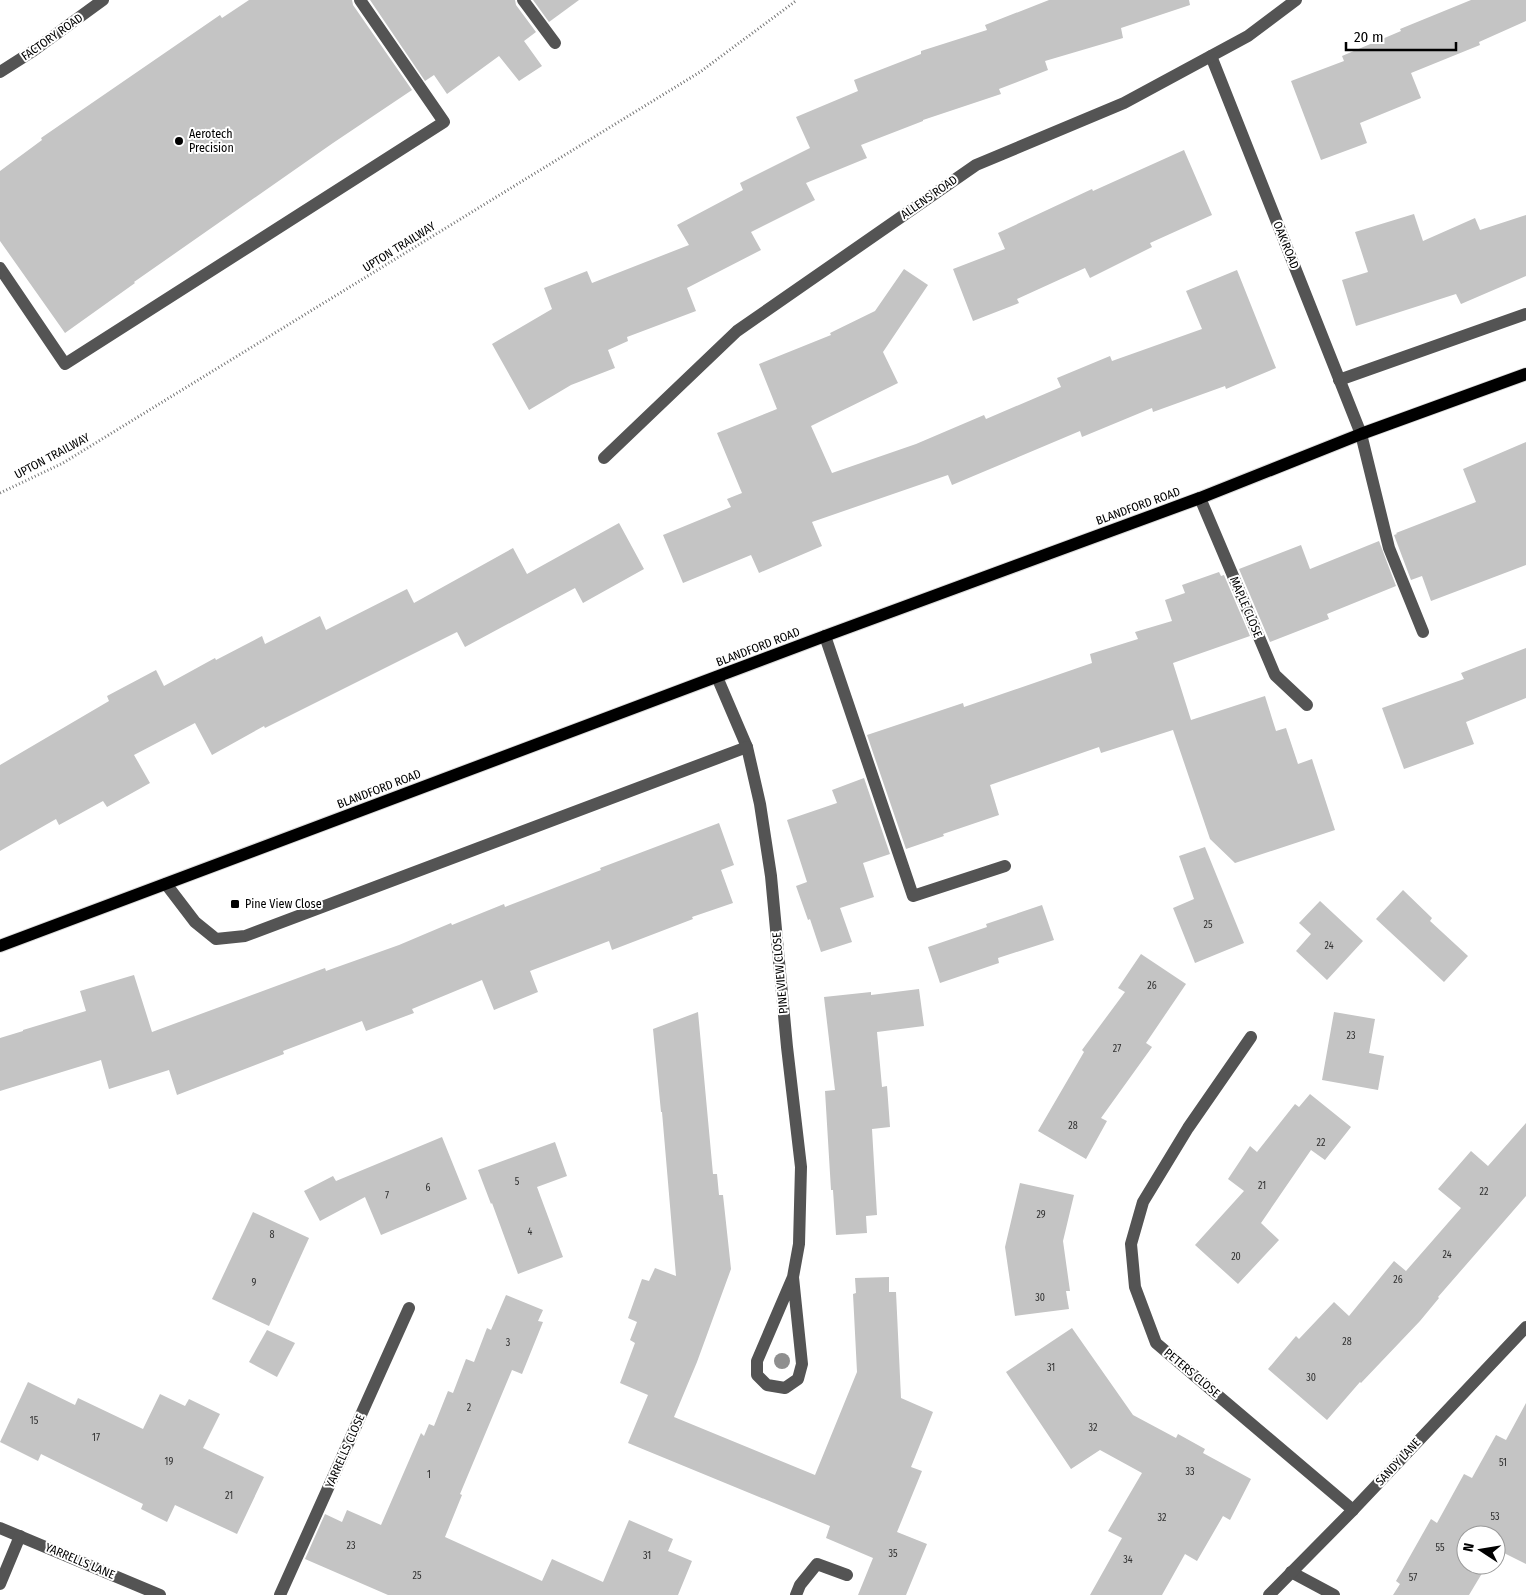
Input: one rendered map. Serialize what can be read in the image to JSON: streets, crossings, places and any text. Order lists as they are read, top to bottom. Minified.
{"streets":{"main road":["BLANDFORD ROAD"],"street":["FACTORY ROAD","ALLENS ROAD","OAK ROAD","MAPLE CLOSE","PINE VIEW CLOSE","PETERS CLOSE","YARRELLS CLOSE","SANDY LANE","YARRELLS LANE"],"path":["UPTON TRAILWAY"]},"crossings":[["ALLENS ROAD","OAK ROAD"],["OAK ROAD","BLANDFORD ROAD"],["BLANDFORD ROAD","MAPLE CLOSE"],["BLANDFORD ROAD","PINE VIEW CLOSE"],["PETERS CLOSE","SANDY LANE"]],"places":{"other":["Aerotech Precision"],"transit":["Pine View Close"]},"house_numbers":["25","24","26","23","27","28","22","5","21","6","22","7","29","4","8","24","20","26","9","30","28","3","31","30","2","15","32","17","19","51","33","1","21","53","32","23","55","35","31","34","25","57"],"scale_bar":"20 m","north":"left"}
